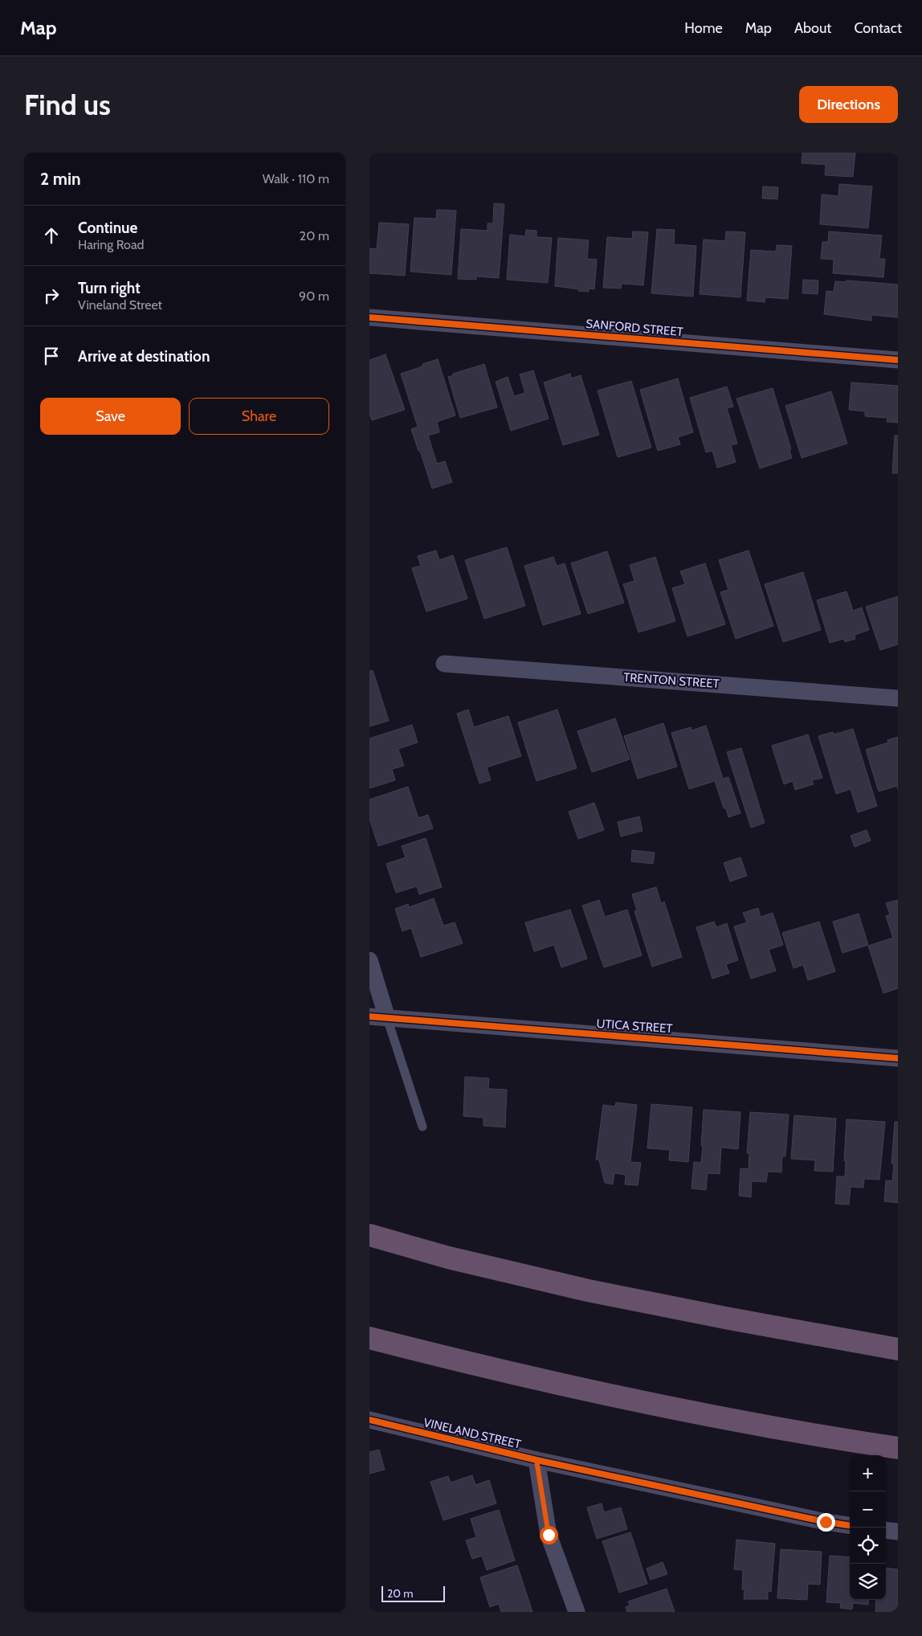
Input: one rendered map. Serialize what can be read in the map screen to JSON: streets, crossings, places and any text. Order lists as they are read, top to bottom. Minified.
{"streets":{"street":["SANFORD STREET","TRENTON STREET","UTICA STREET","VINELAND STREET"]},"scale_bar":"20 m","page":{"header":"Map","nav":["Home","Map","About","Contact"],"buttons":["Directions",["Save","Share"]],"title":"Find us","heading":["2 min","Walk · 110 m"],"list":[["Continue","Haring Road","20 m"],["Turn right","Vineland Street","90 m"],"Arrive at destination"],"map_buttons":["+","−"],"scale":"20 m"}}
